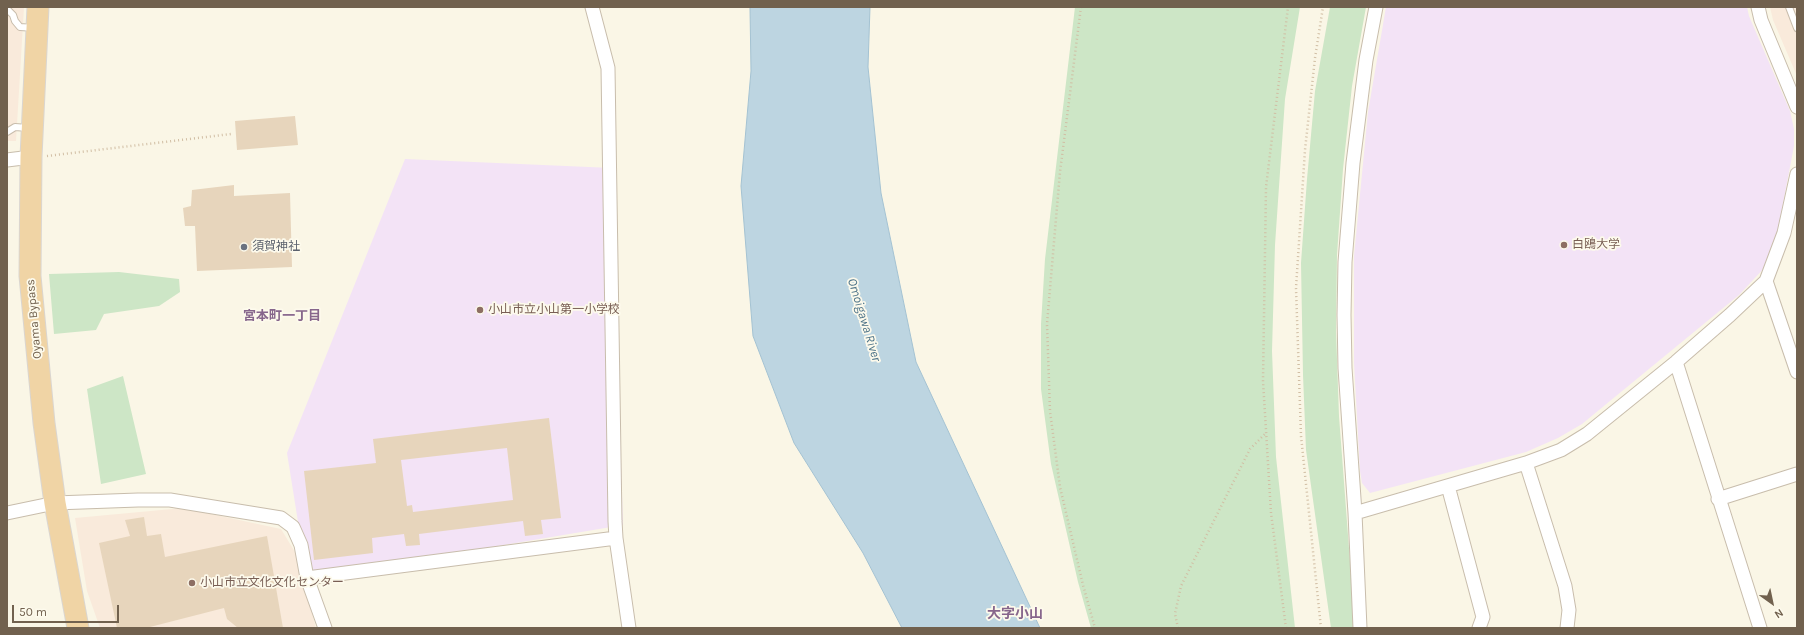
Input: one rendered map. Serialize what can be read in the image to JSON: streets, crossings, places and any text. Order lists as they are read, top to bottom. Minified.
{"streets":{"highway":["Oyama Bypass"]},"districts":["宮本町一丁目","大字小山"],"water":["Omoigawa River"],"places":["白鴎大学","須賀神社","小山市立小山第一小学校","小山市立文化文化センター"],"scale_bar":"50 m","north":"bottom right"}
